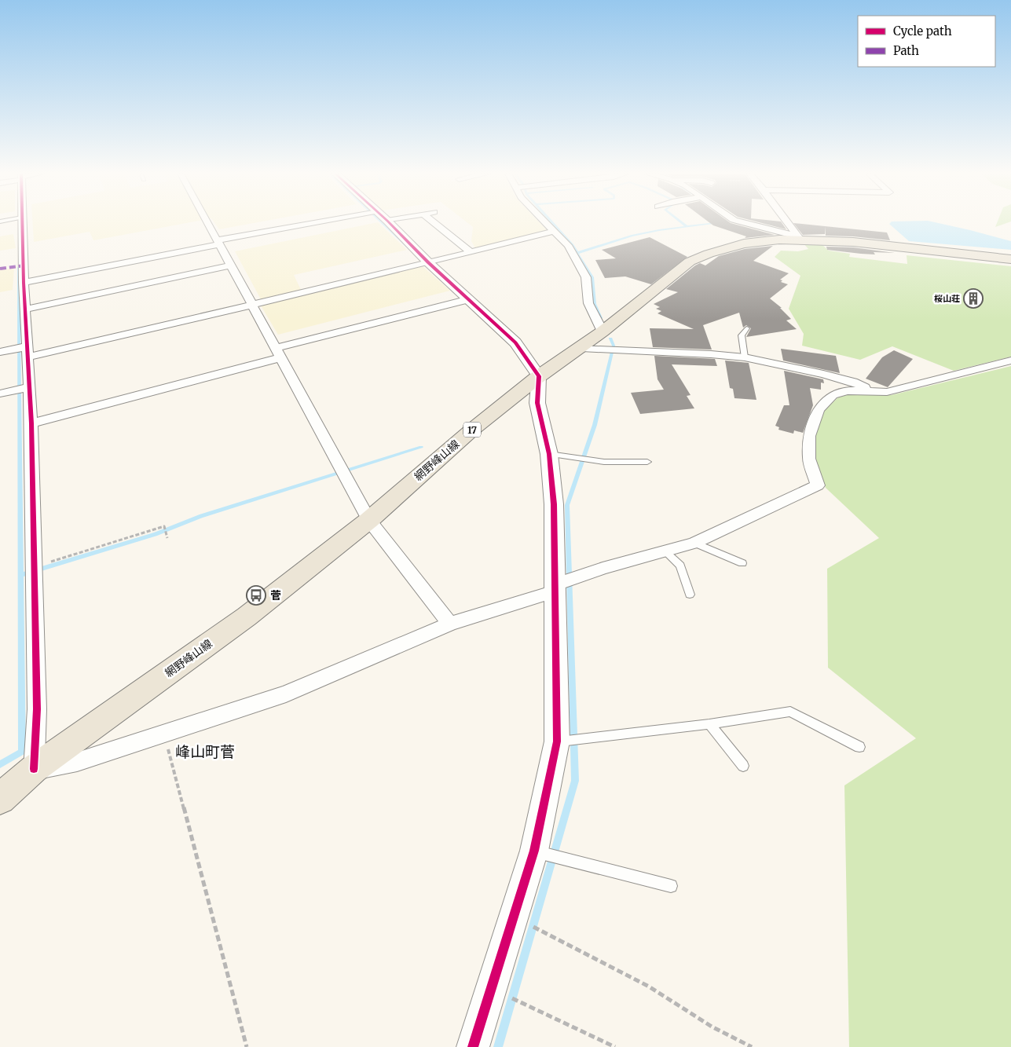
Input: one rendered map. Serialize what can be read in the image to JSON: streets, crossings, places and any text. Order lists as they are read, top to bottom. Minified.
{"streets":{"main road":["17","網野峰山線"]},"districts":["峰山町菅"],"places":{"building":["桜山荘"],"bus stop":["菅"]},"legend":["Cycle path","Path"]}
